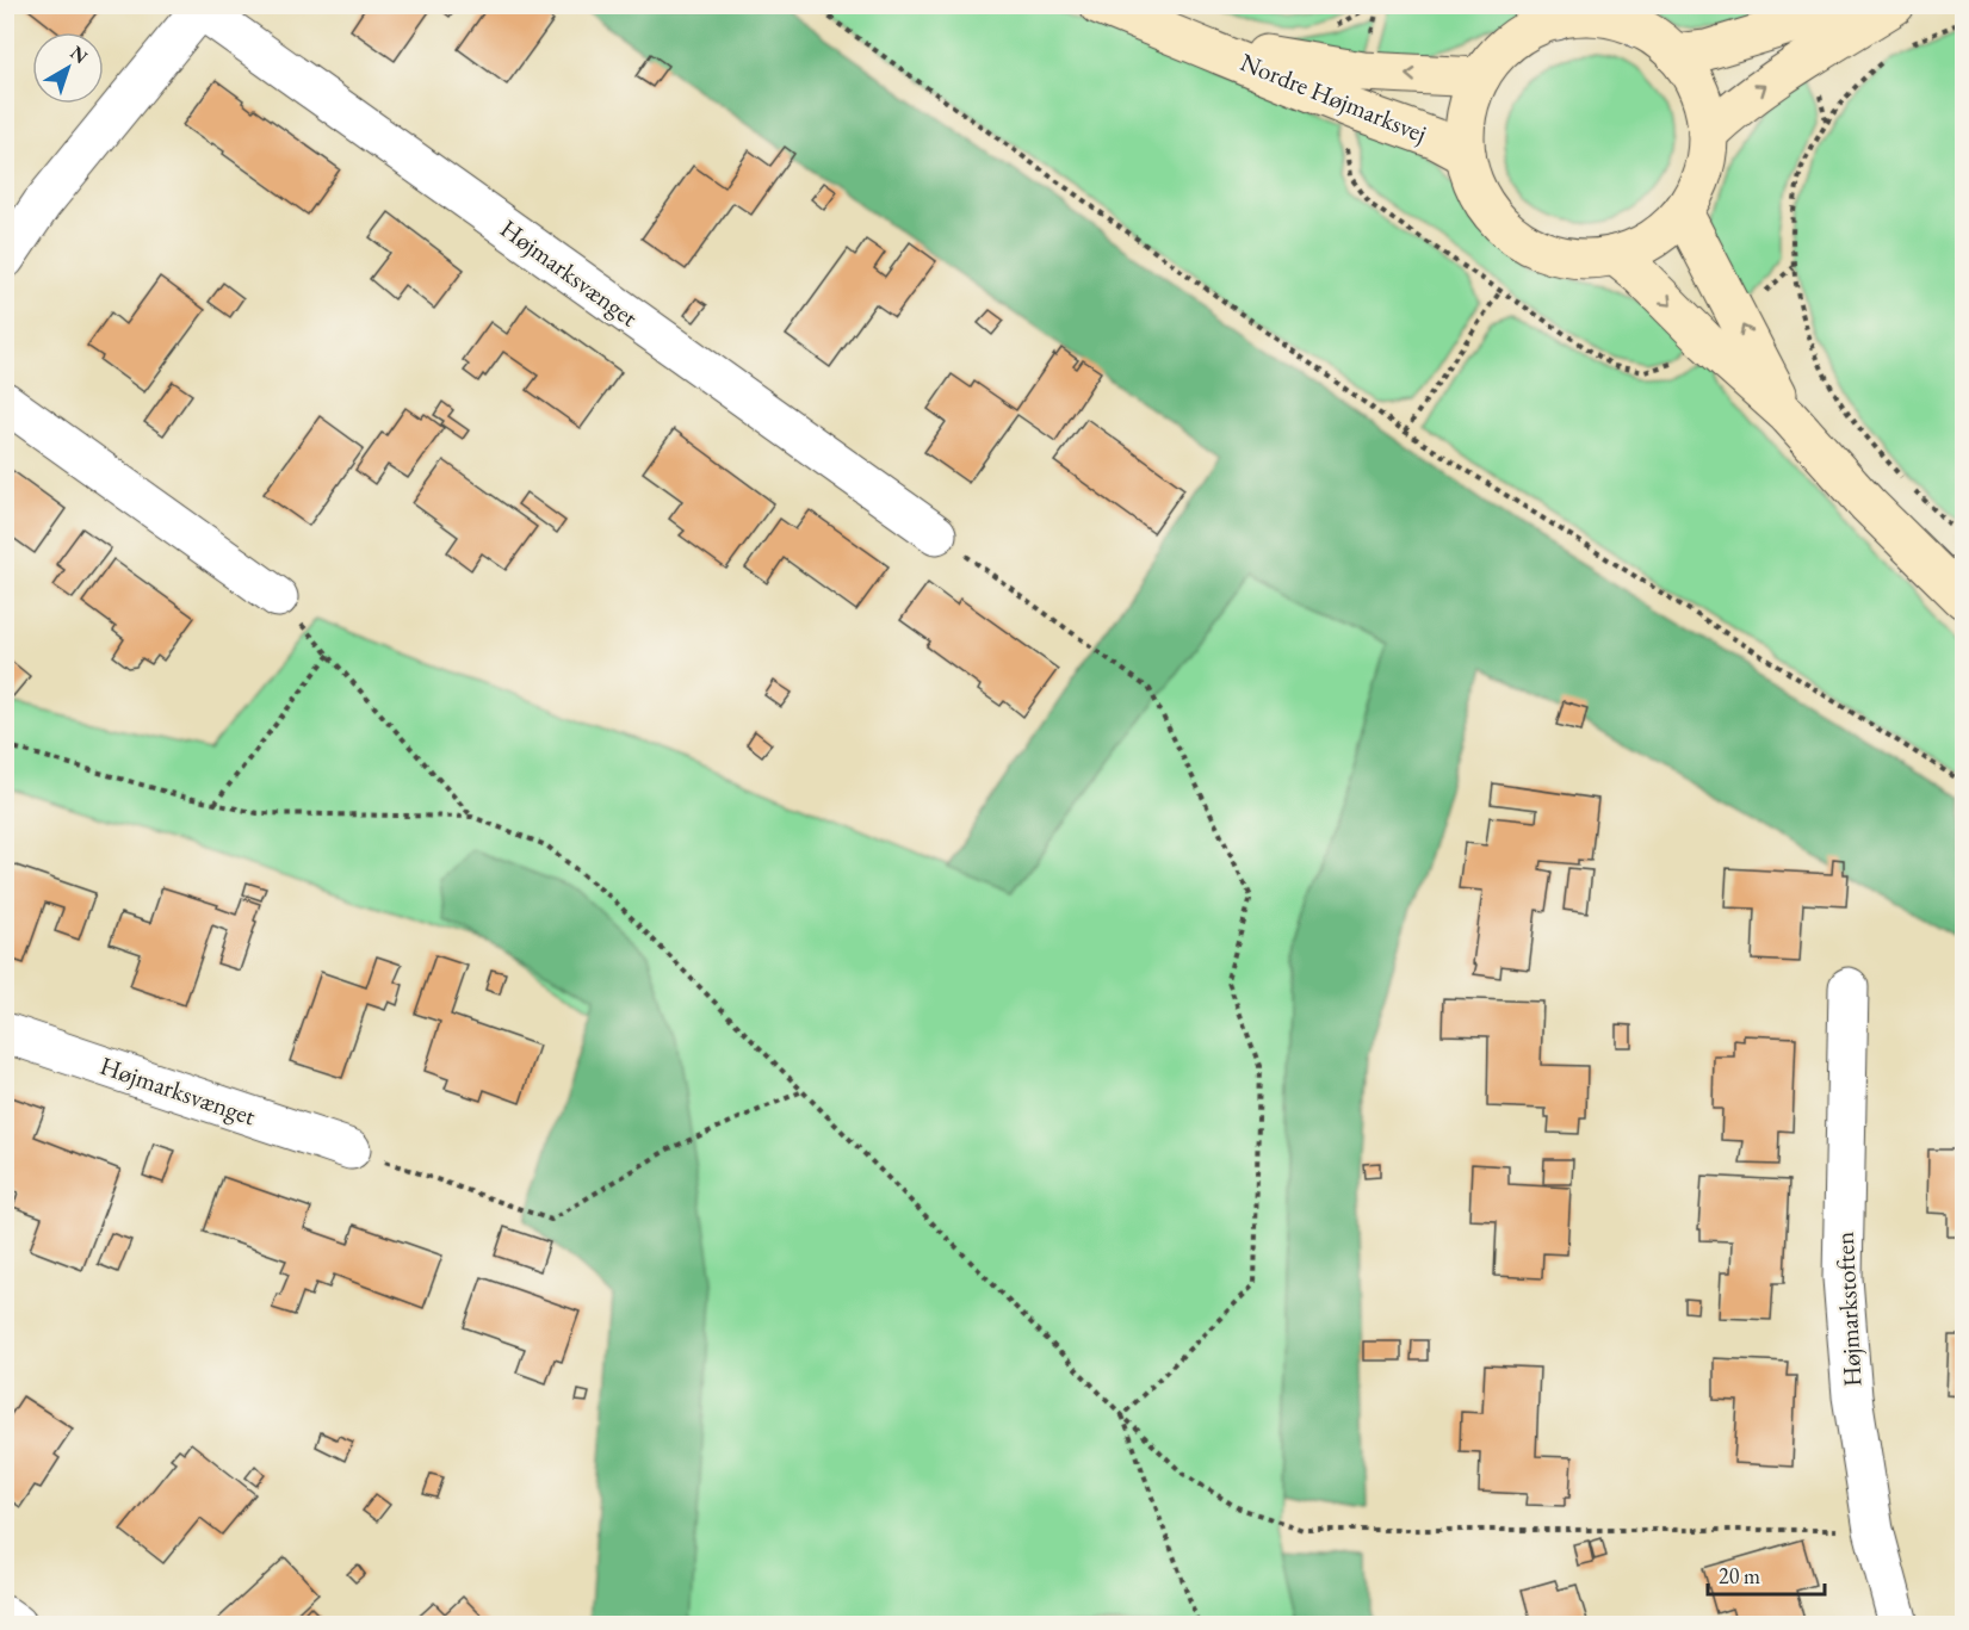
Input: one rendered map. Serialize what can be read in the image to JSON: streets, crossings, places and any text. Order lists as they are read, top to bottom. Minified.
{"streets":{"street":["Nordre Højmarksvej","Højmarksvænget","Højmarkstoften"]},"scale_bar":"20 m","north":"top right"}
